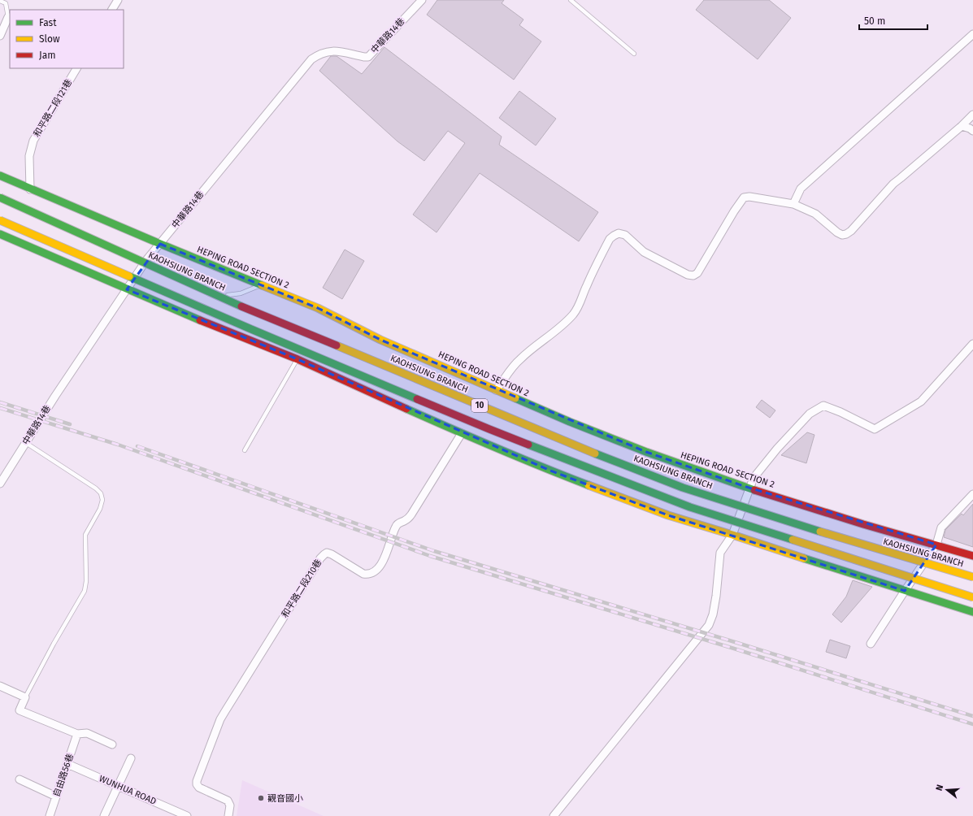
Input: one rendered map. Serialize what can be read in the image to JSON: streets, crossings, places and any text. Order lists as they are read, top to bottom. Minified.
{"streets":{"main road":["HEPING ROAD SECTION 2","KAOHSIUNG BRANCH","10"],"street":["中華路14巷","和平路二段121巷","和平路二段210巷","自由路56巷","WUNHUA ROAD"]},"crossings":[["中華路14巷","HEPING ROAD SECTION 2"],["和平路二段121巷","HEPING ROAD SECTION 2"],["自由路56巷","WUNHUA ROAD"]],"places":["觀音國小"],"legend":["Fast","Slow","Jam"],"scale_bar":"50 m","north":"left"}
